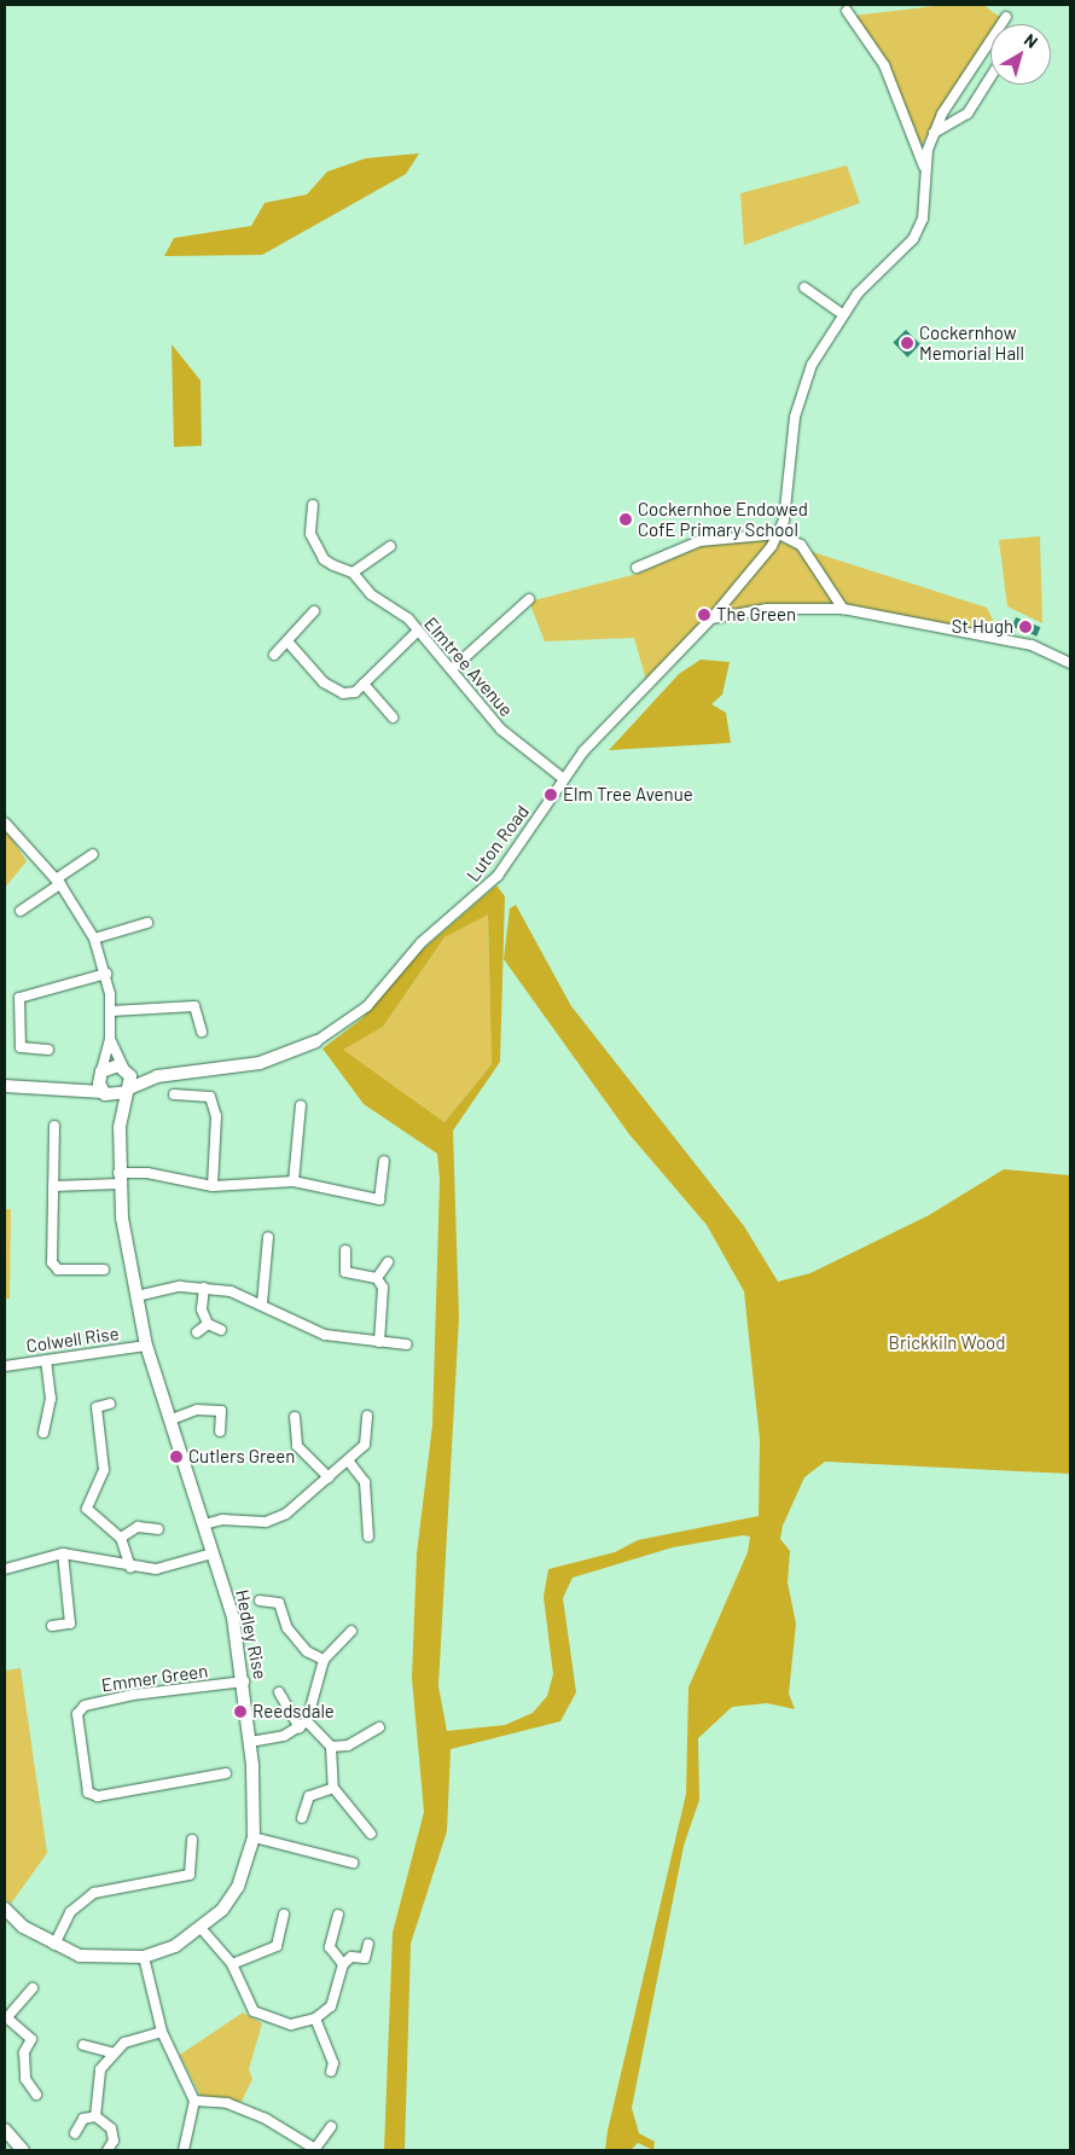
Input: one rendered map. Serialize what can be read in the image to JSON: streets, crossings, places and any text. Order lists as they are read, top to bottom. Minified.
{"streets":{"street":["Elmtree Avenue","Luton Road","Colwell Rise","Hedley Rise","Emmer Green"]},"crossings":[["Elmtree Avenue","Luton Road"],["Colwell Rise","Hedley Rise"],["Hedley Rise","Emmer Green"]],"parks":["Brickkiln Wood"],"places":["Cockernhow Memorial Hall","Cockernhoe Endowed CofE Primary School","The Green","St Hugh","Elm Tree Avenue","Cutlers Green","Reedsdale"],"north":"top right"}
